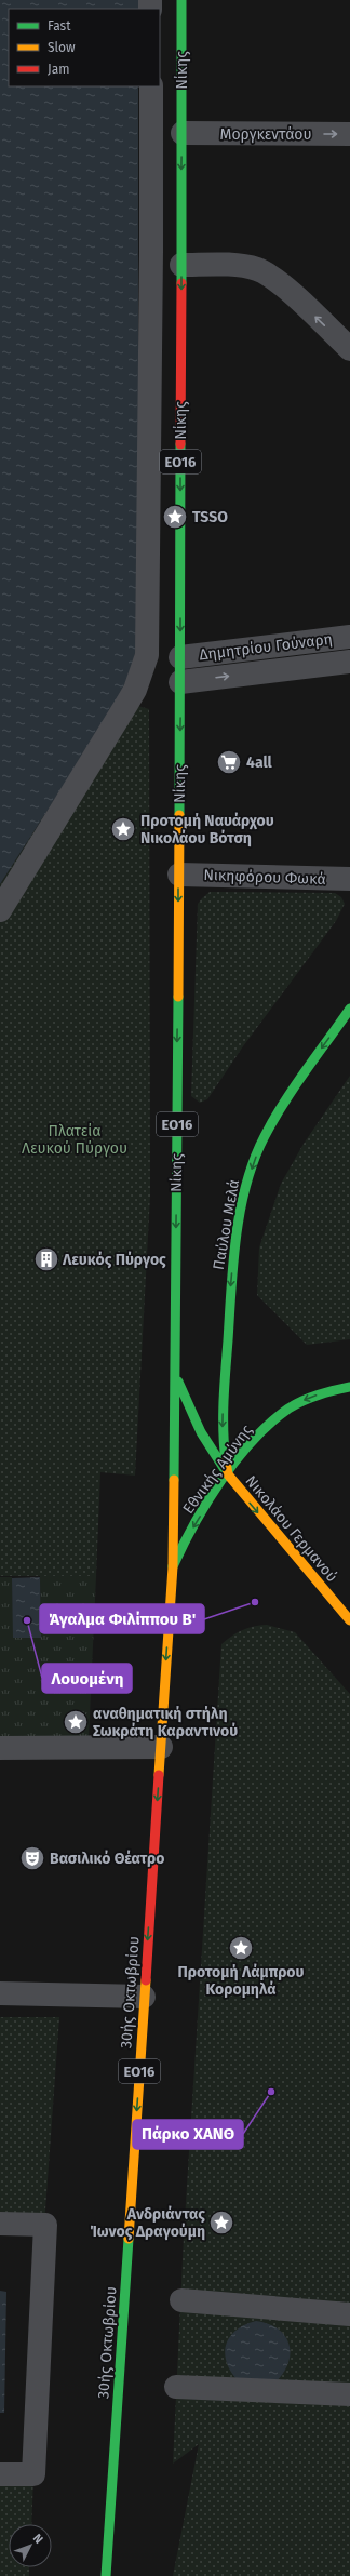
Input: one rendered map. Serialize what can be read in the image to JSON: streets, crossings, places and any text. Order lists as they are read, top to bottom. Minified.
{"streets":{"main road":["Νίκης","ΕΟ16","Παύλου Μελά","Εθνικής Αμύνης","Νικολάου Γερμανού","30ής Οκτωβρίου"],"street":["Μοργκεντάου","Δημητρίου Γούναρη","Νικηφόρου Φωκά"]},"crossings":[["Νίκης","Μοργκεντάου"],["Νίκης","Δημητρίου Γούναρη"],["Νίκης","Νικηφόρου Φωκά"],["Νίκης","Εθνικής Αμύνης"],["Νίκης","Νικολάου Γερμανού"],["Νίκης","30ής Οκτωβρίου"],["Παύλου Μελά","Εθνικής Αμύνης"],["Παύλου Μελά","Νικολάου Γερμανού"],["Εθνικής Αμύνης","Νικολάου Γερμανού"],["Εθνικής Αμύνης","30ής Οκτωβρίου"]],"one_way":["Νίκης","Μοργκεντάου","Παύλου Μελά","Εθνικής Αμύνης","Νικολάου Γερμανού","30ής Οκτωβρίου"],"parks":["Πλατεία Λευκού Πύργου"],"places":{"place":["TSSO","Προτομή Ναυάρχου Νικολάου Βότση","αναθηματική στήλη Σωκράτη Καραντινού","Προτομή Λάμπρου Κορομηλά","Ανδριάντας Ίωνος Δραγούμη"],"supermarket":["4all"],"building":["Λευκός Πύργος"],"other":["Άγαλμα Φιλίππου Β'","Λουομένη","Πάρκο ΧΑΝΘ"],"theatre":["Βασιλικό Θέατρο"]},"legend":["Fast","Slow","Jam"],"north":"top right"}
